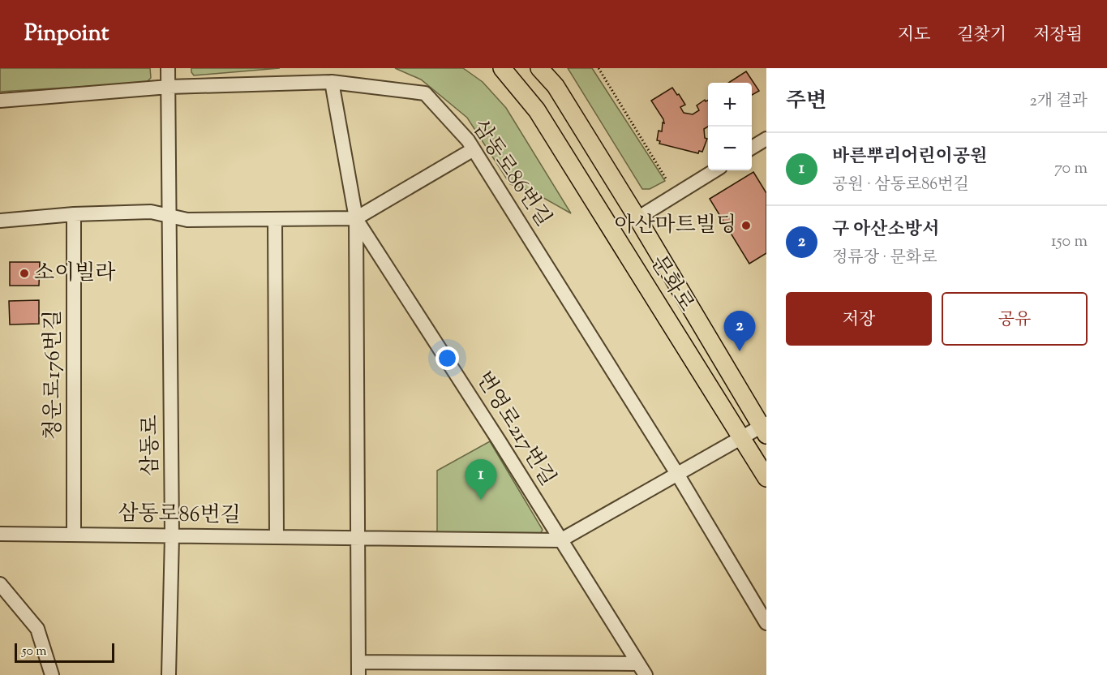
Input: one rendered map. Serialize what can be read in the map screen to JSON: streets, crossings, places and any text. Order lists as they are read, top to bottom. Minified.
{"streets":{"main road":["문화로"],"street":["삼동로86번길","청운로176번길","번영로217번길","삼동로"]},"crossings":[["삼동로86번길","청운로176번길"],["삼동로86번길","번영로217번길"],["삼동로86번길","삼동로"]],"places":["아산마트빌딩","소이빌라"],"scale_bar":"50 m","page":{"header":"Pinpoint","nav":["지도","길찾기","저장됨"],"heading":["주변","2개 결과"],"map_buttons":["+","−"],"list":[{"mark":"1","name":"바른뿌리어린이공원","note":"공원 · 삼동로86번길","value":"70 m"},{"mark":"2","name":"구 아산소방서","note":"정류장 · 문화로","value":"150 m"}],"buttons":["저장","공유"],"pins":["2","1"],"scale":"50 m"}}
